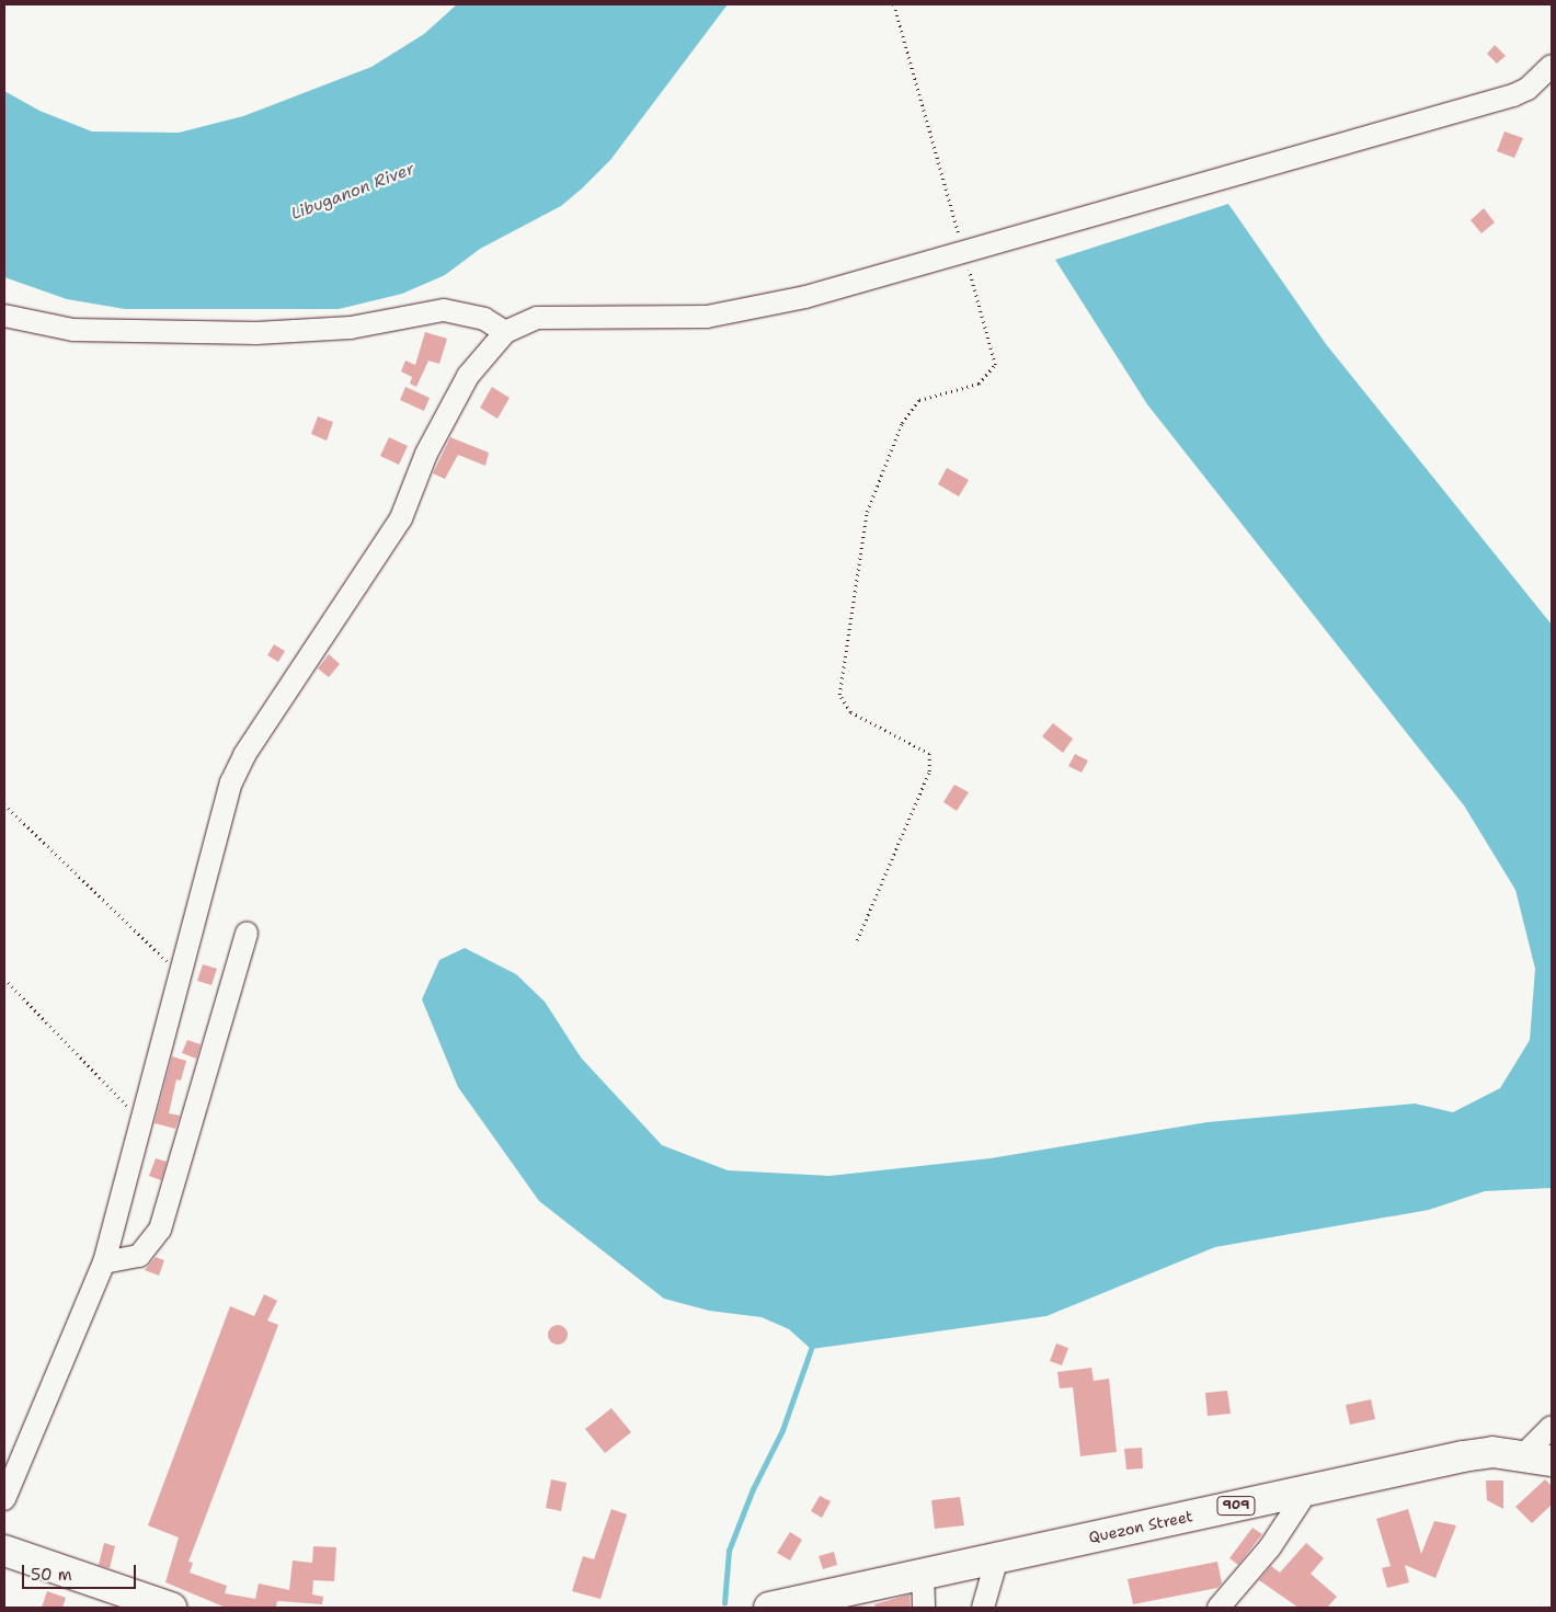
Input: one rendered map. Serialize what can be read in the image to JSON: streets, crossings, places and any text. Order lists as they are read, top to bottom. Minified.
{"streets":{"highway":["909","Quezon Street"]},"crossings":[["909","Quezon Street"]],"water":["Libuganon River"],"scale_bar":"50 m"}
